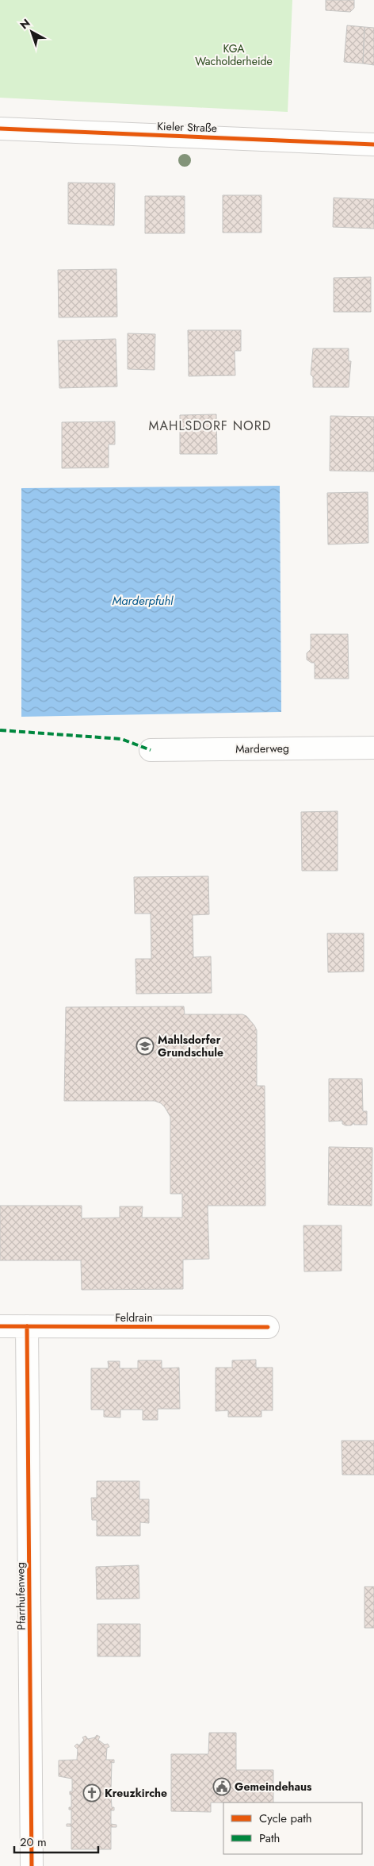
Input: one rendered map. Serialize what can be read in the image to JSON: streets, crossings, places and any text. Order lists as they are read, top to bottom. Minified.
{"streets":{"street":["Kieler Straße","Marderweg","Feldrain","Pfarrhufenweg"]},"crossings":[["Feldrain","Pfarrhufenweg"]],"districts":["MAHLSDORF NORD"],"water":["Marderpfuhl"],"parks":["KGA Wacholderheide"],"places":{"school or university":["Mahlsdorfer Grundschule"],"public building":["Gemeindehaus"],"church":["Kreuzkirche"]},"legend":["Cycle path","Path"],"scale_bar":"20 m","north":"top left"}
